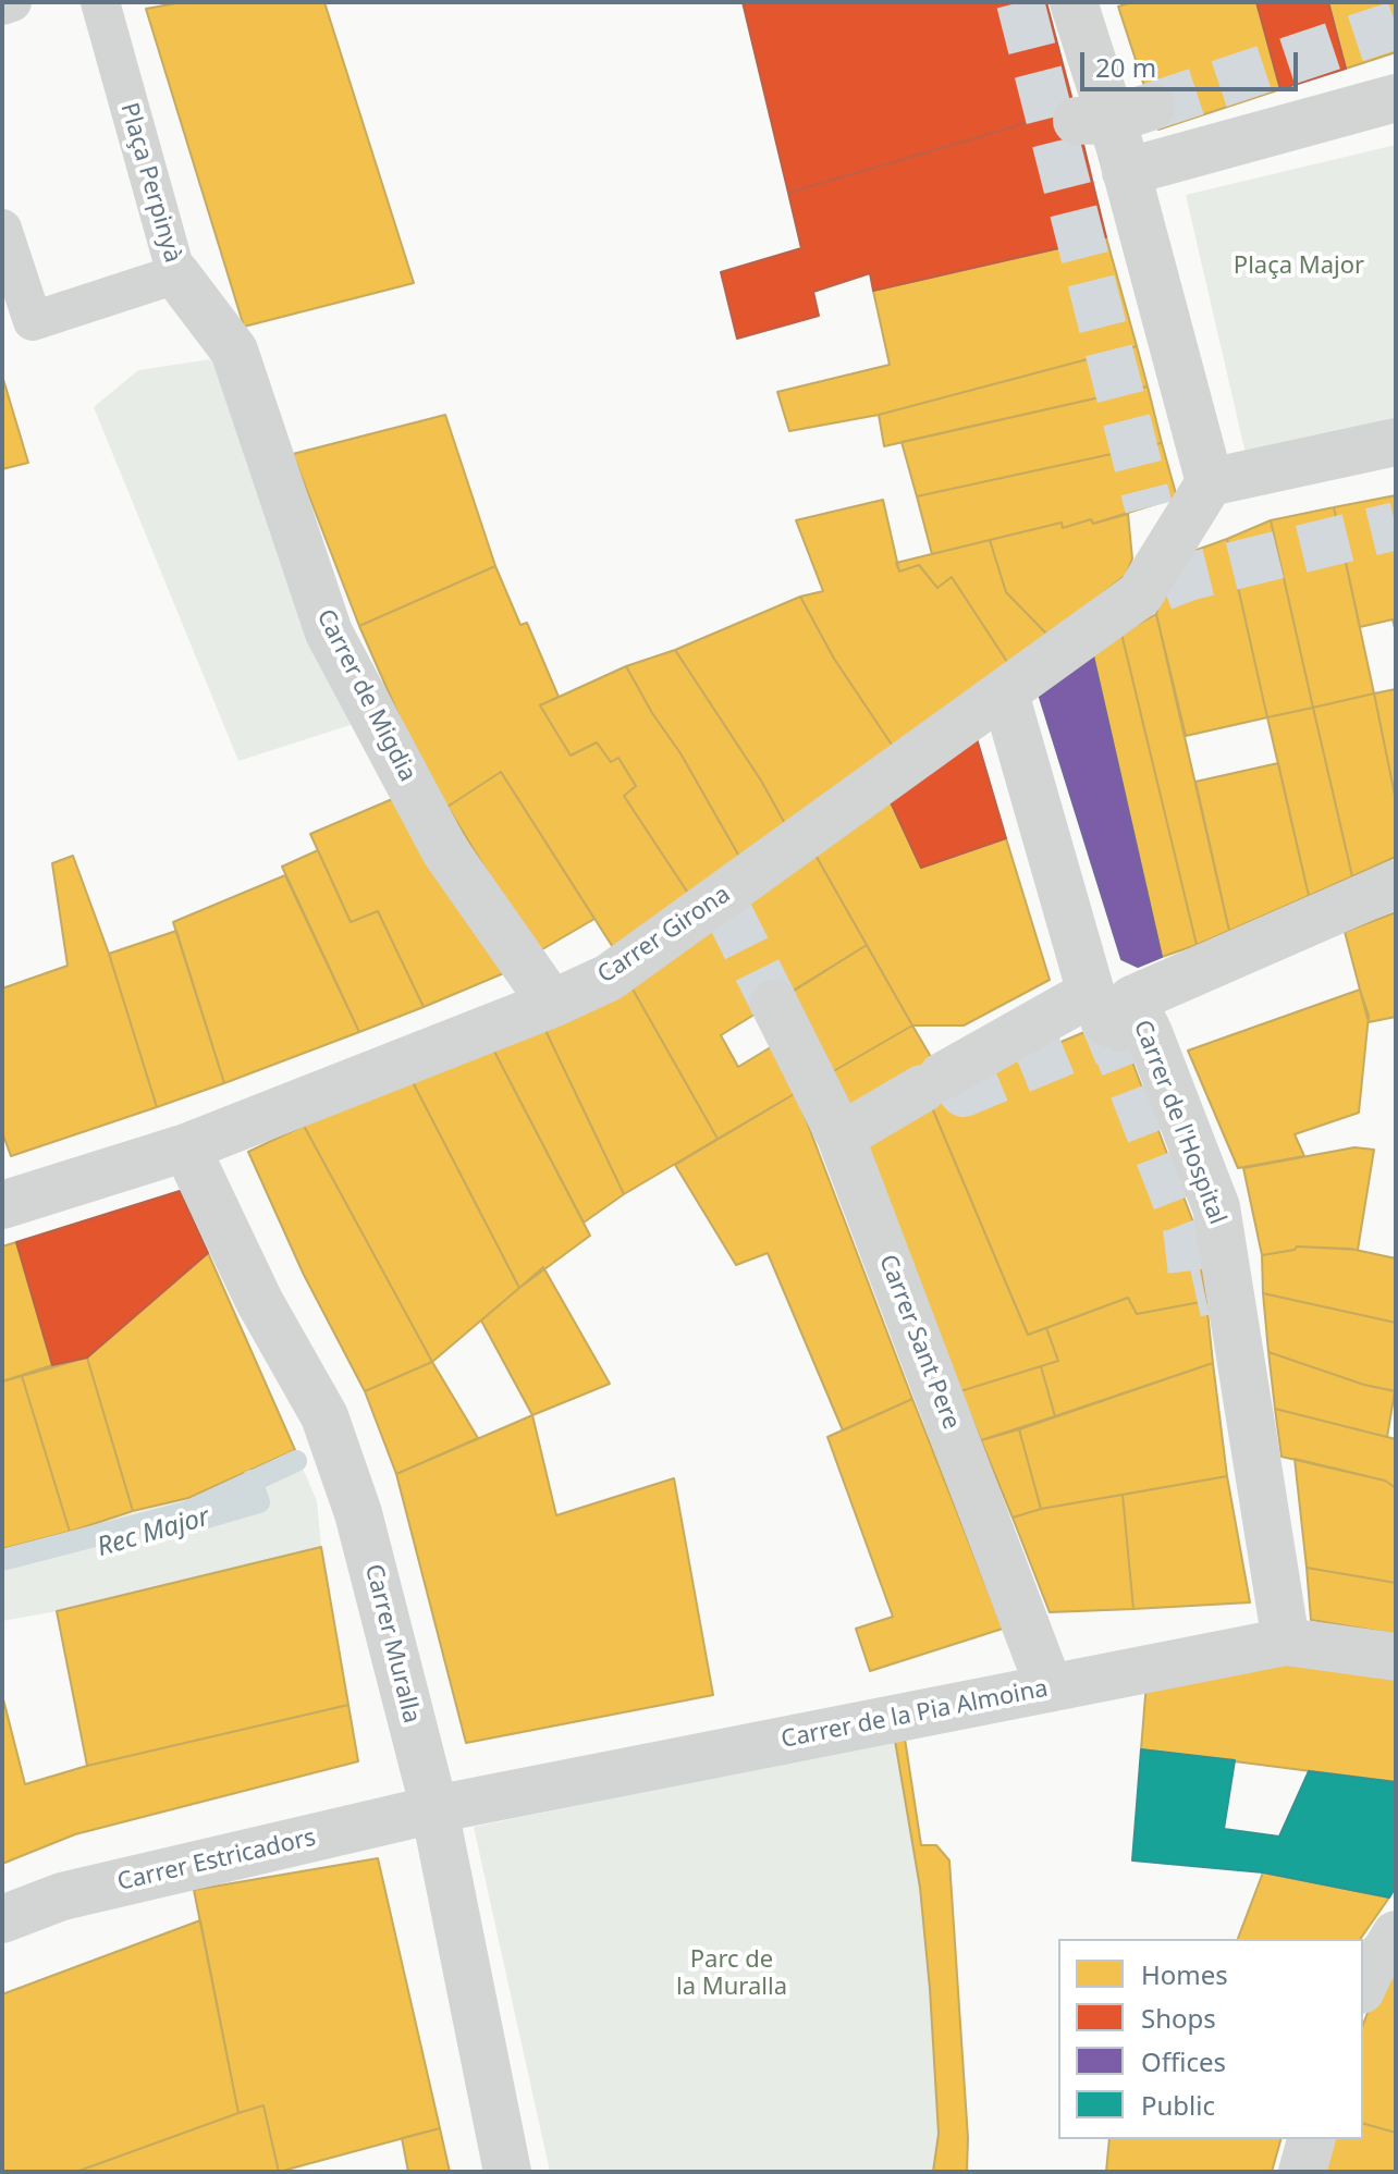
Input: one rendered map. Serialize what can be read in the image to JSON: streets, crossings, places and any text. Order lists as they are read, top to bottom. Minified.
{"streets":{"street":["Carrer de Migdia","Carrer Girona","Carrer de l'Hospital","Carrer Sant Pere","Carrer Muralla","Carrer de la Pia Almoina","Carrer Estricadors"],"lane":["Plaça Perpinyà"]},"crossings":[["Plaça Perpinyà","Carrer de Migdia"],["Carrer de Migdia","Carrer Girona"],["Carrer Girona","Carrer de l'Hospital"],["Carrer Girona","Carrer Muralla"],["Carrer de l'Hospital","Carrer de la Pia Almoina"],["Carrer Sant Pere","Carrer de la Pia Almoina"],["Carrer Muralla","Carrer de la Pia Almoina"],["Carrer Muralla","Carrer Estricadors"],["Carrer de la Pia Almoina","Carrer Estricadors"]],"water":["Rec Major"],"parks":["Plaça Major","Parc de la Muralla"],"legend":["Homes","Shops","Offices","Public"],"scale_bar":"20 m"}
